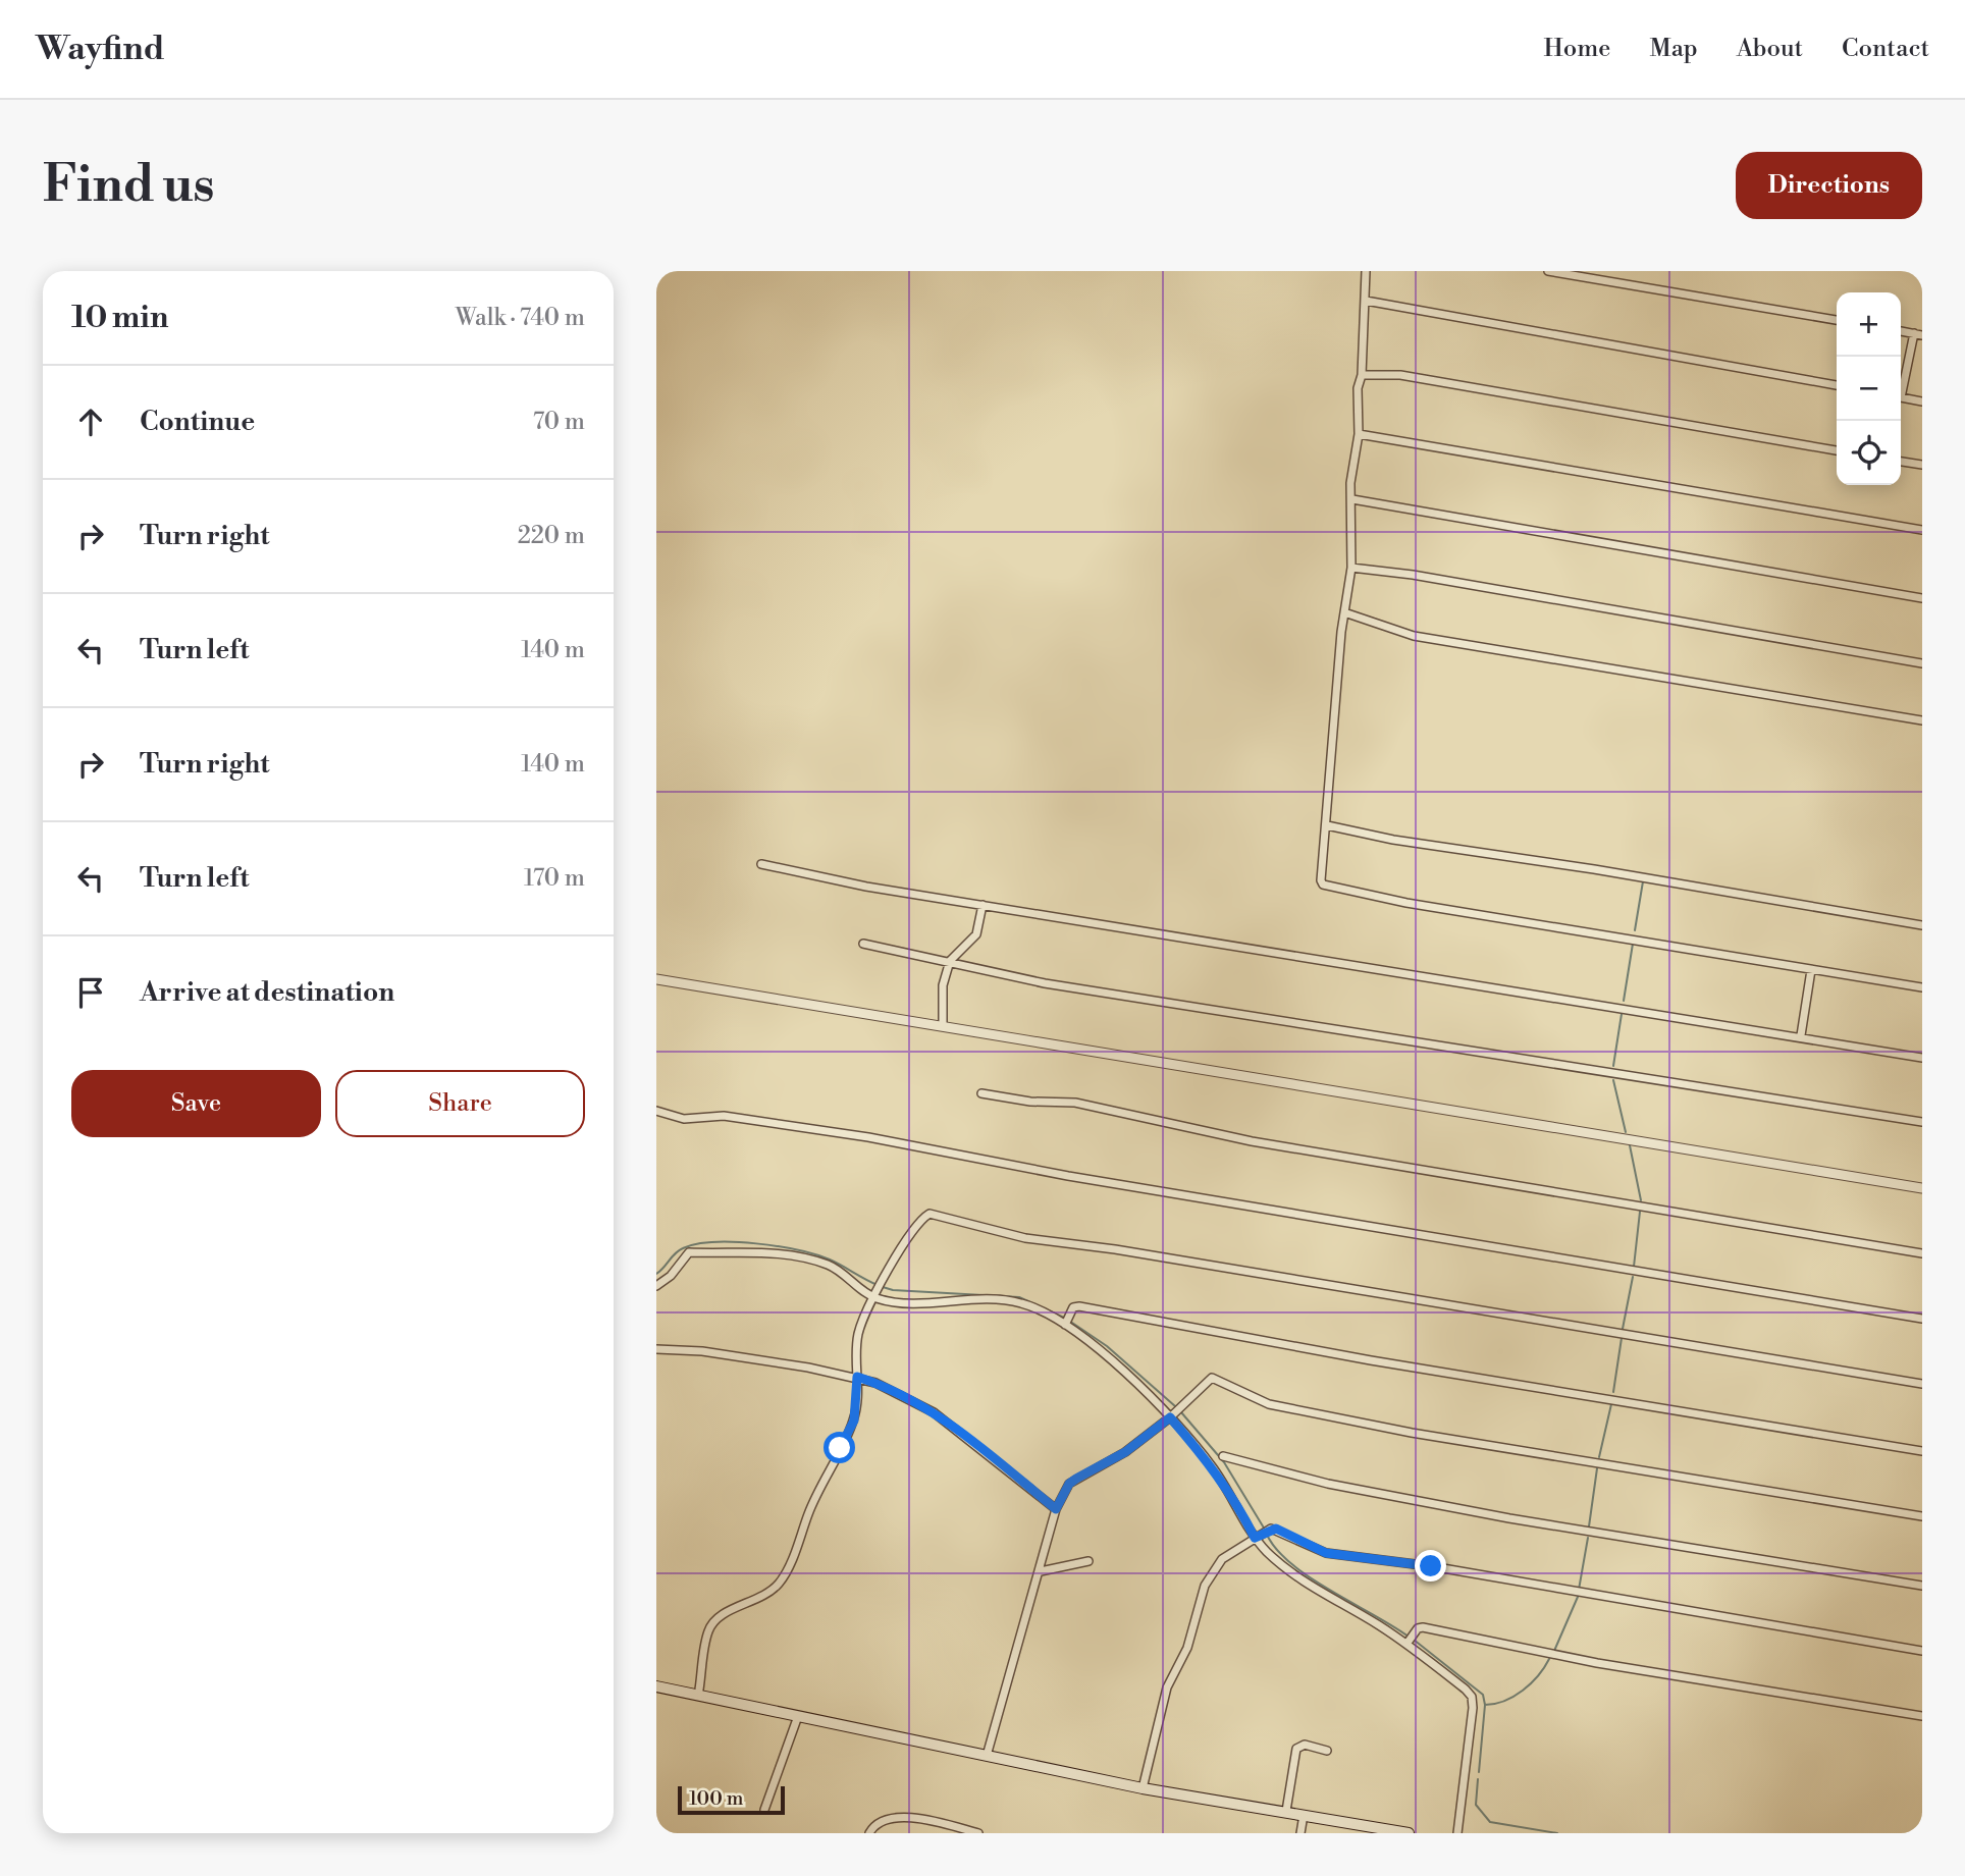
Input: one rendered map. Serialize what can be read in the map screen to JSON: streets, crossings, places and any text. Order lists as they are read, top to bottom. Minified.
{"scale_bar":"100 m","page":{"header":"Wayfind","nav":["Home","Map","About","Contact"],"buttons":["Directions",["Save","Share"]],"title":"Find us","heading":["10 min","Walk · 740 m"],"map_buttons":["+","−"],"list":[["Continue","70 m"],["Turn right","220 m"],["Turn left","140 m"],["Turn right","140 m"],["Turn left","170 m"],"Arrive at destination"],"scale":"100 m"}}
